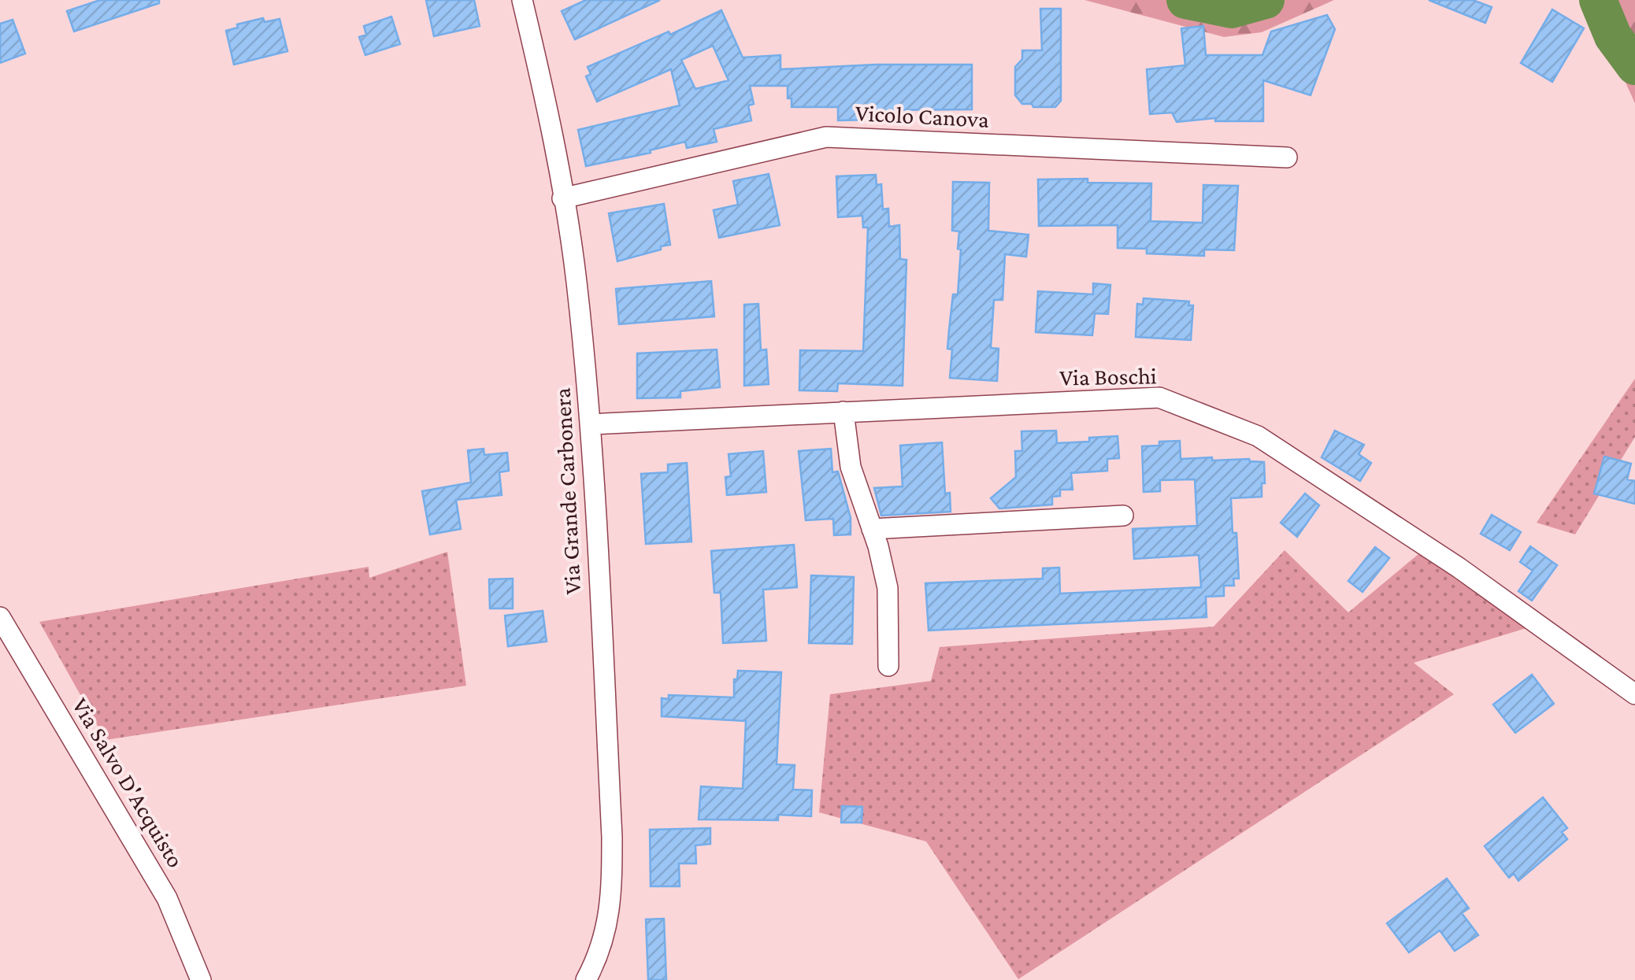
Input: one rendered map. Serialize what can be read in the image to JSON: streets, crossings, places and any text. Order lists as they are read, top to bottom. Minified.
{"streets":{"street":["Vicolo Canova","Via Boschi","Via Grande Carbonera","Via Salvo D'Acquisto"]},"crossings":[["Vicolo Canova","Via Grande Carbonera"],["Via Boschi","Via Grande Carbonera"]]}
